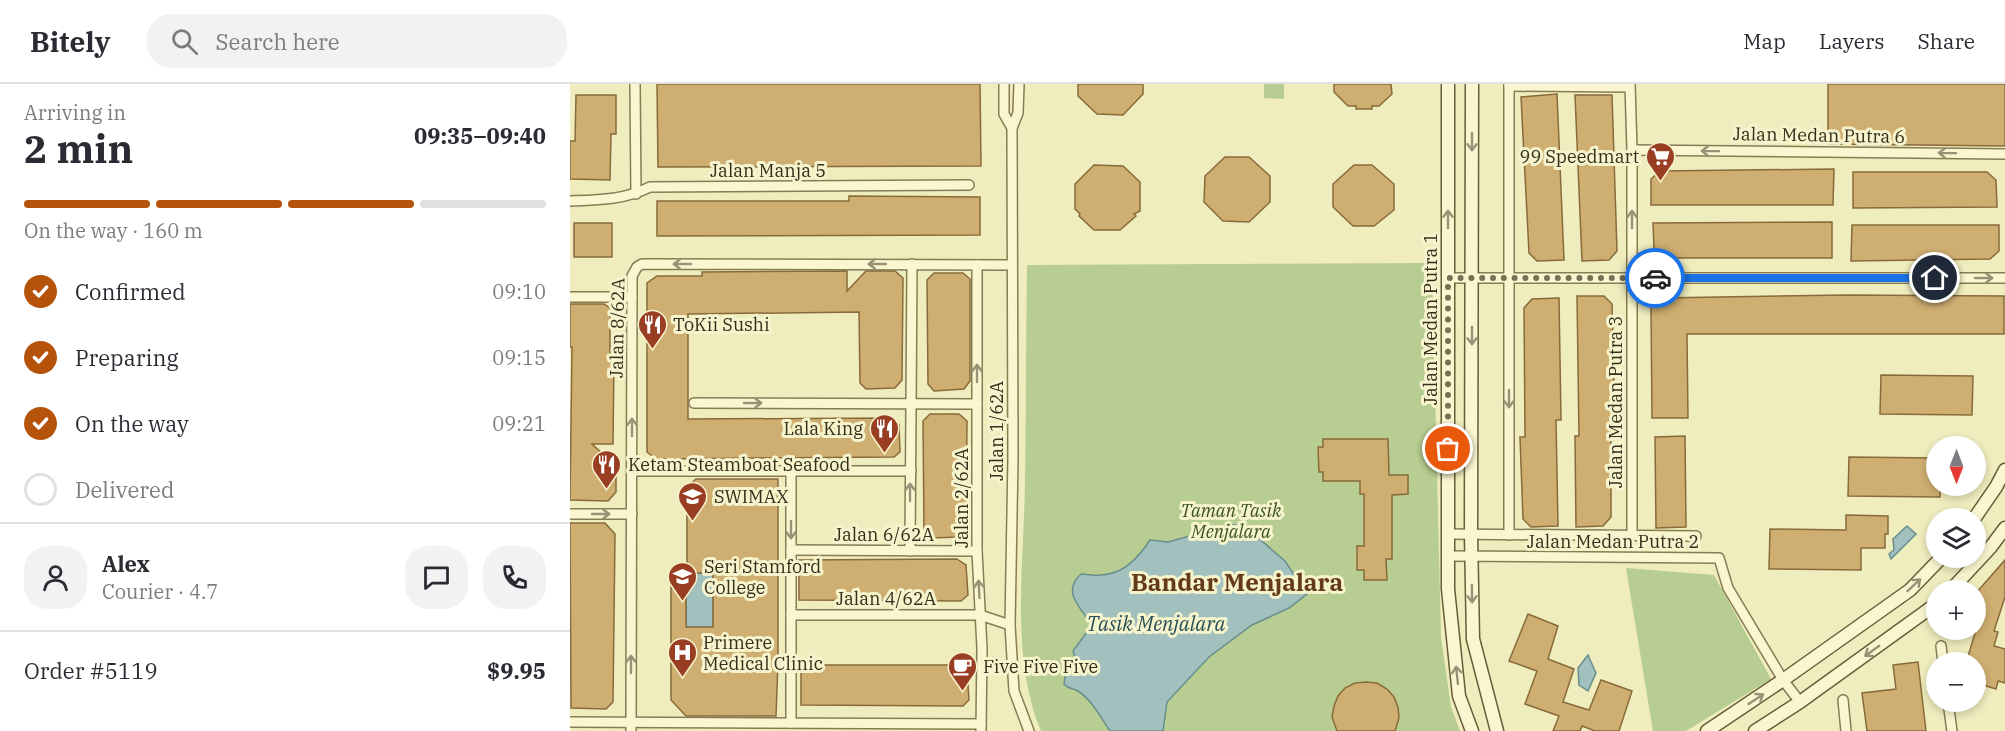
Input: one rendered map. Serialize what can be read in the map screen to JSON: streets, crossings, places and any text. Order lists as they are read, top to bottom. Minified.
{"streets":{"street":["Jalan Medan Putra 6","Jalan Manja 5","Jalan Medan Putra 1","Jalan 8/62A","Jalan Medan Putra 3","Jalan 1/62A","Jalan 2/62A","Jalan 6/62A","Jalan Medan Putra 2","Jalan 4/62A"]},"crossings":[["Jalan Medan Putra 6","Jalan Medan Putra 3"],["Jalan Medan Putra 1","Jalan Medan Putra 2"],["Jalan 8/62A","Jalan 1/62A"],["Jalan 8/62A","Jalan 2/62A"],["Jalan 1/62A","Jalan 4/62A"],["Jalan 2/62A","Jalan 6/62A"],["Jalan 2/62A","Jalan 4/62A"]],"one_way":["Jalan Medan Putra 6"],"districts":["Bandar Menjalara"],"water":["Tasik Menjalara"],"parks":["Taman Tasik Menjalara"],"places":{"supermarket":["99 Speedmart"],"restaurant":["ToKii Sushi","Lala King","Ketam Steamboat Seafood"],"school or university":["SWIMAX","Seri Stamford College"],"hospital":["Primere Medical Clinic"],"cafe":["Five Five Five"]},"north":"bottom","page":{"header":"Bitely","search":"Search here","nav":["Map","Layers","Share"],"heading":["2 min","Arriving in","09:35–09:40"],"panel":["Alex","Courier · 4.7","Order #5119","$9.95"],"bar":"On the way · 160 m","list":[["Confirmed","09:10"],["Preparing","09:15"],["On the way","09:21"],"Delivered"],"map_buttons":["+","−"]}}
